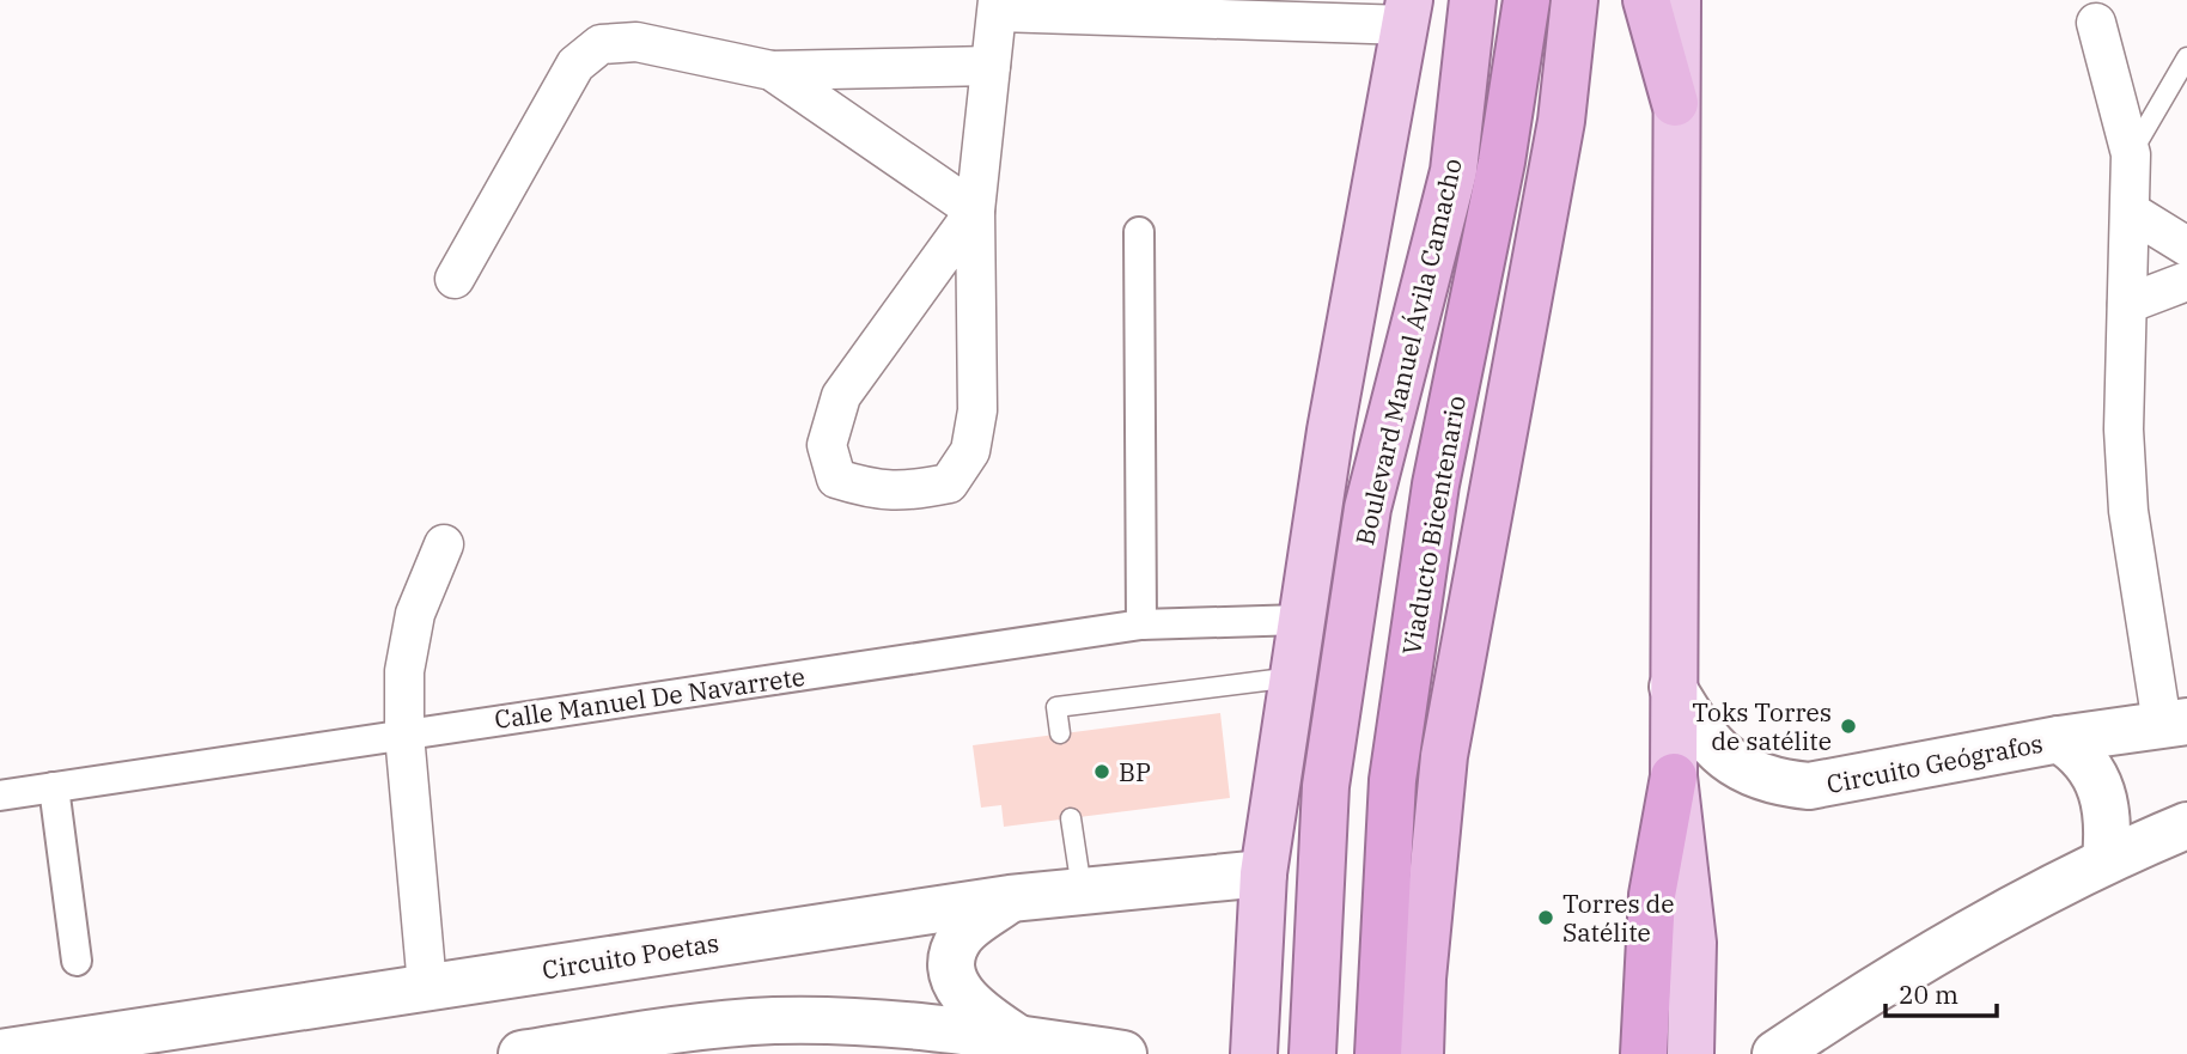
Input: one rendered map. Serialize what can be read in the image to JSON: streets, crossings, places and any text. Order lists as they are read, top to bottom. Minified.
{"streets":{"highway":["Boulevard Manuel Ávila Camacho","Viaducto Bicentenario"],"main road":["Circuito Geógrafos","Circuito Poetas"],"street":["Calle Manuel De Navarrete"]},"crossings":[["Boulevard Manuel Ávila Camacho","Calle Manuel De Navarrete"],["Boulevard Manuel Ávila Camacho","Circuito Poetas"]],"places":["Toks Torres de satélite","BP","Torres de Satélite"],"scale_bar":"20 m"}
